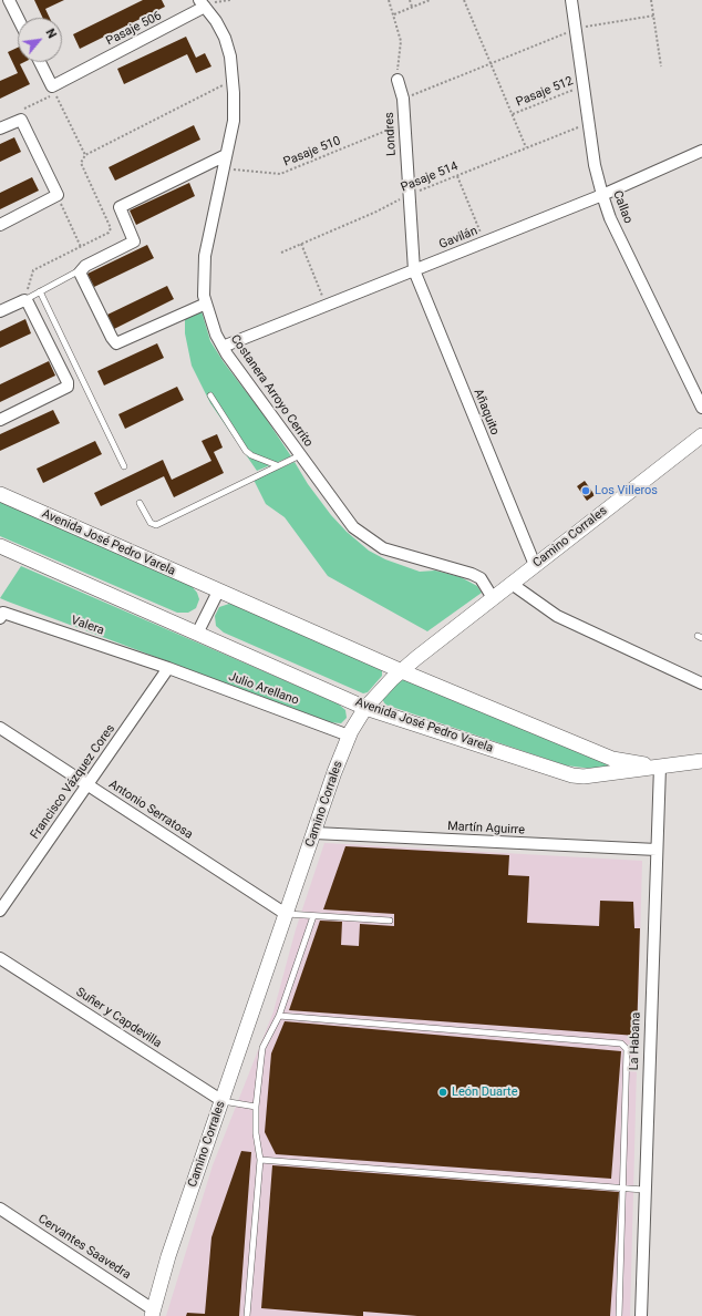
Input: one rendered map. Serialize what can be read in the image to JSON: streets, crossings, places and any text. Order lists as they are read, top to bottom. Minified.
{"streets":{"street":["Pasaje 506","Londres","Callao","Gavilán","Costanera Arroyo Cerrito","Añaquito","Camino Corrales","Avenida José Pedro Varela","Valera","Julio Arellano","Francisco Vázquez Cores","Antonio Serratosa","Martín Aguirre","Suñer y Capdevilla","La Habana","Cervantes Saavedra"],"path":["Pasaje 512","Pasaje 510","Pasaje 514"]},"crossings":[["Pasaje 506","Costanera Arroyo Cerrito"],["Pasaje 512","Callao"],["Londres","Pasaje 510"],["Londres","Pasaje 514"],["Londres","Gavilán"],["Londres","Añaquito"],["Pasaje 510","Costanera Arroyo Cerrito"],["Pasaje 514","Callao"],["Callao","Gavilán"],["Gavilán","Costanera Arroyo Cerrito"],["Gavilán","Añaquito"],["Costanera Arroyo Cerrito","Camino Corrales"],["Añaquito","Camino Corrales"],["Camino Corrales","Avenida José Pedro Varela"],["Camino Corrales","Julio Arellano"],["Camino Corrales","Antonio Serratosa"],["Camino Corrales","Martín Aguirre"],["Camino Corrales","Suñer y Capdevilla"],["Camino Corrales","Cervantes Saavedra"],["Avenida José Pedro Varela","La Habana"],["Valera","Julio Arellano"],["Valera","Francisco Vázquez Cores"],["Julio Arellano","Francisco Vázquez Cores"],["Francisco Vázquez Cores","Antonio Serratosa"],["Martín Aguirre","La Habana"]],"places":["Los Villeros","León Duarte"],"north":"top right"}
